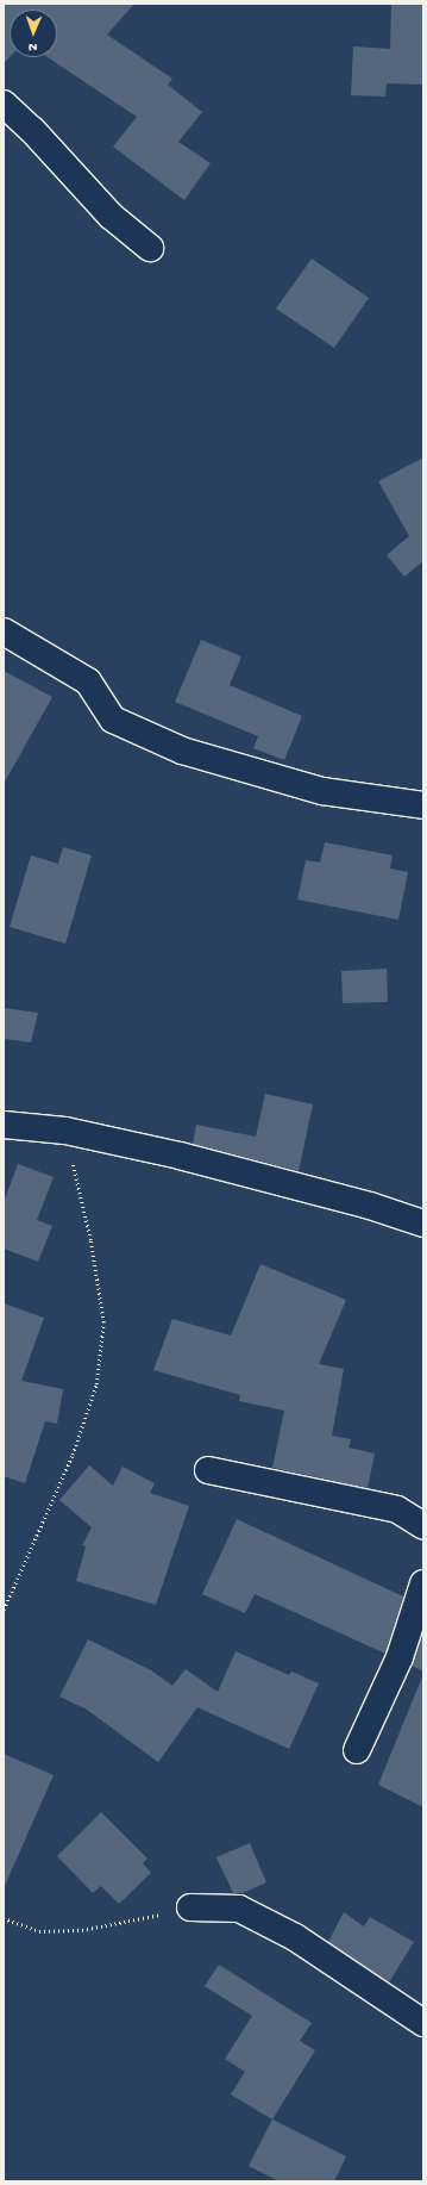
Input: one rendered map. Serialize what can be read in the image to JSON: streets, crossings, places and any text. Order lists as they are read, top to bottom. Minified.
{"north":"bottom"}
